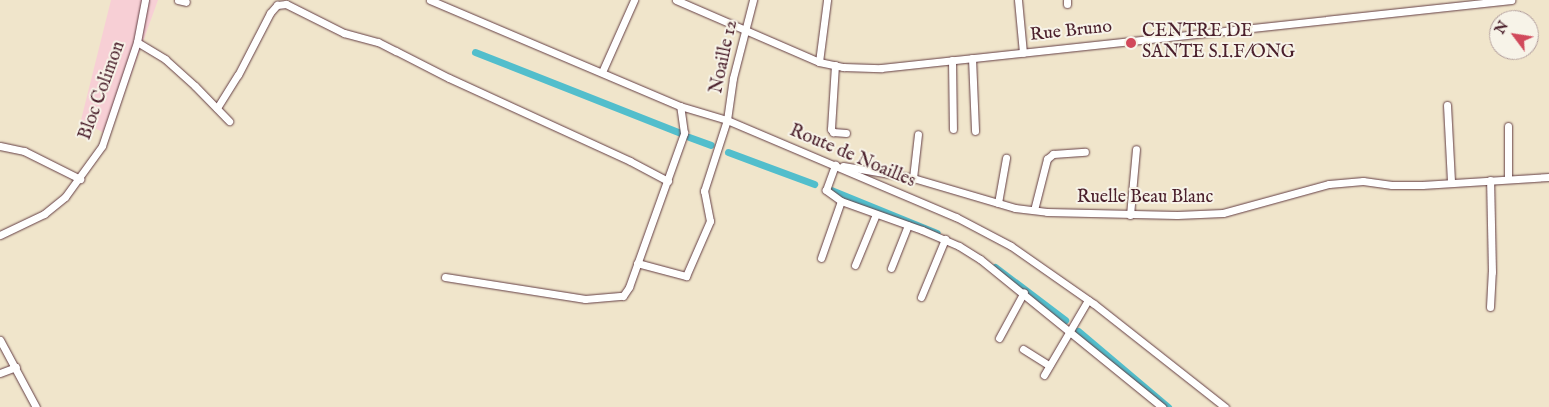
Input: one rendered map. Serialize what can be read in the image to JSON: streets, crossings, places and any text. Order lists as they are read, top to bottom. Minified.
{"streets":{"street":["Rue Bruno","Noaille 12","Bloc Colimon","Route de Noailles","Ruelle Beau Blanc"]},"crossings":[["Rue Bruno","Noaille 12"],["Noaille 12","Route de Noailles"],["Route de Noailles","Ruelle Beau Blanc"]],"places":["CENTRE DE SANTE S.I.F/ONG"],"north":"top left"}
